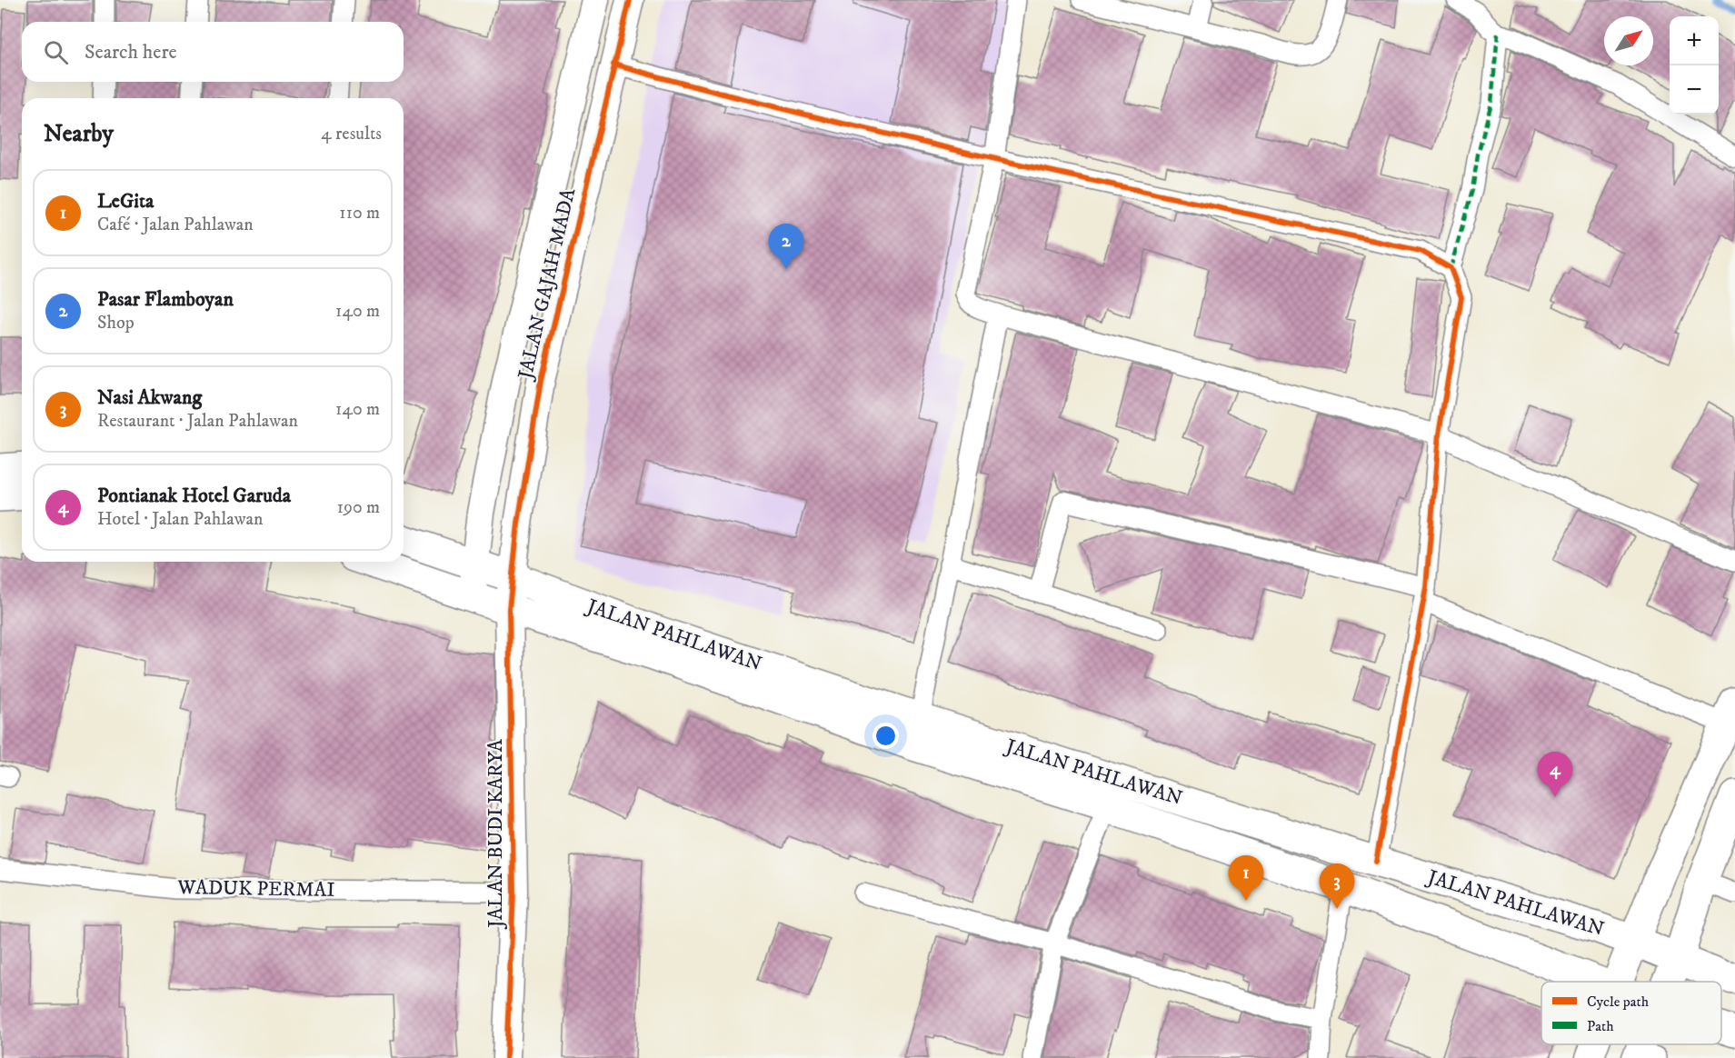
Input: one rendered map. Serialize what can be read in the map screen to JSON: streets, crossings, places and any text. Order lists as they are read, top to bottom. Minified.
{"streets":{"highway":["JALAN PAHLAWAN"],"street":["JALAN GAJAH MADA","JALAN BUDI KARYA","WADUK PERMAI"]},"crossings":[["JALAN GAJAH MADA","JALAN PAHLAWAN"],["JALAN GAJAH MADA","JALAN BUDI KARYA"],["JALAN PAHLAWAN","JALAN BUDI KARYA"],["JALAN BUDI KARYA","WADUK PERMAI"]],"legend":["Cycle path","Path"],"north":"top right","page":{"map_buttons":["+","−"],"search":"Search here","heading":["Nearby","4 results"],"list":[{"mark":"1","name":"LeGita","note":"Café · Jalan Pahlawan","value":"110 m"},{"mark":"2","name":"Pasar Flamboyan","note":"Shop","value":"140 m"},{"mark":"3","name":"Nasi Akwang","note":"Restaurant · Jalan Pahlawan","value":"140 m"},{"mark":"4","name":"Pontianak Hotel Garuda","note":"Hotel · Jalan Pahlawan","value":"190 m"}],"pins":["2","4","1","3"]}}
